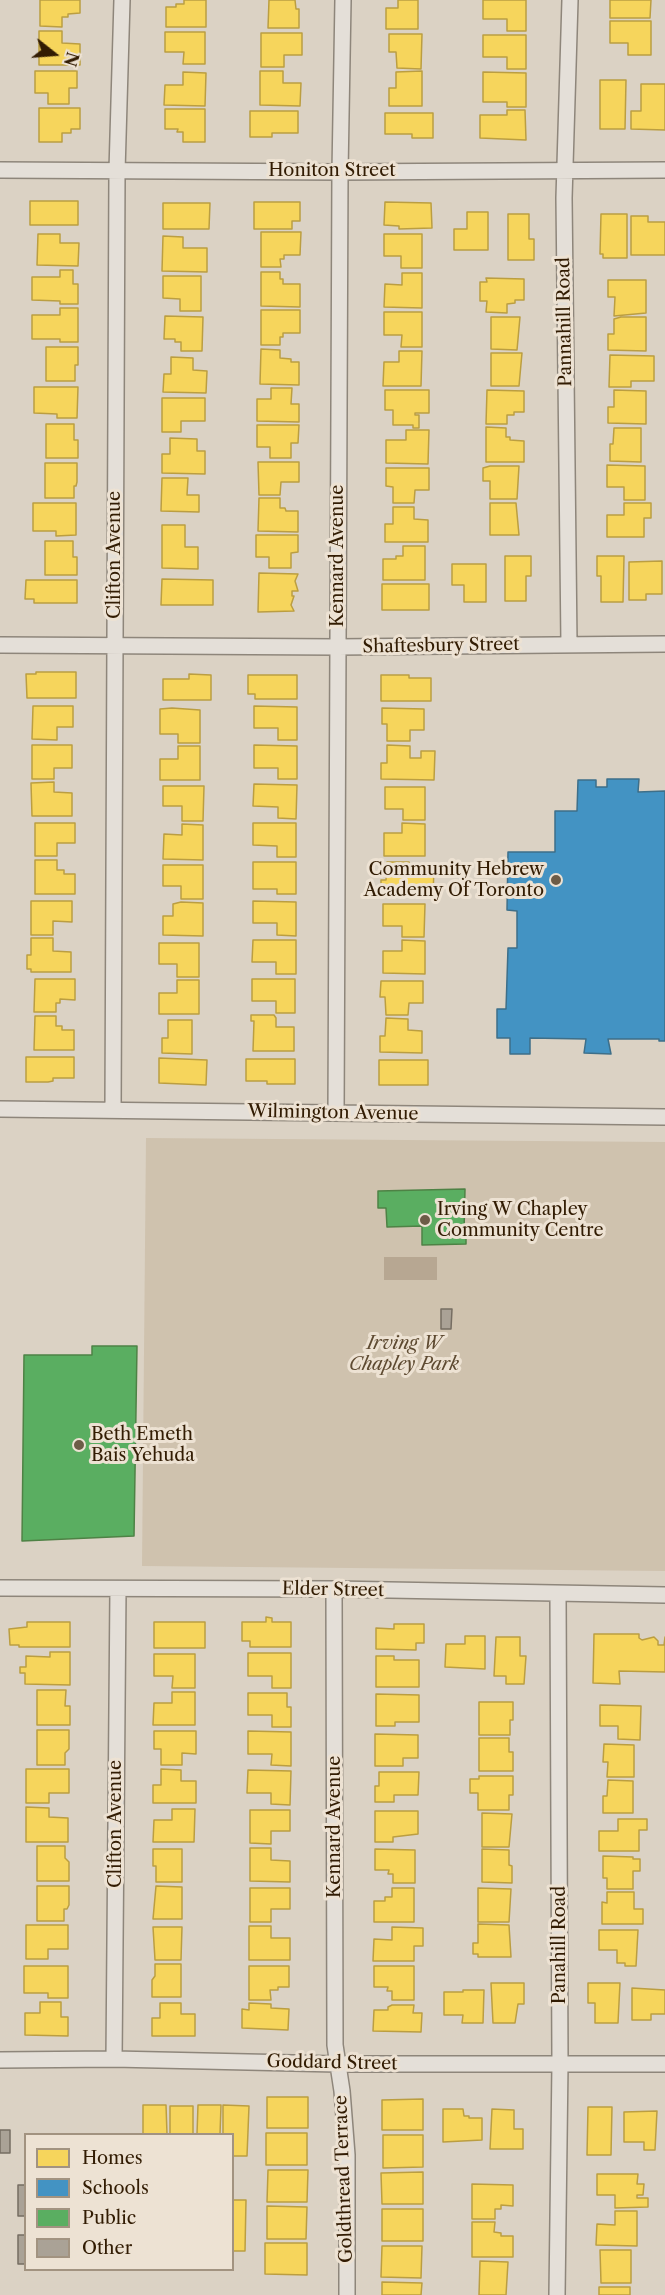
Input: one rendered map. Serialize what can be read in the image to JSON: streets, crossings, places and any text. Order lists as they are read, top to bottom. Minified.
{"streets":{"street":["Honiton Street","Pannahill Road","Clifton Avenue","Kennard Avenue","Shaftesbury Street","Wilmington Avenue","Elder Street","Panahill Road","Goddard Street","Goldthread Terrace"]},"crossings":[["Honiton Street","Pannahill Road"],["Honiton Street","Clifton Avenue"],["Honiton Street","Kennard Avenue"],["Pannahill Road","Shaftesbury Street"],["Clifton Avenue","Shaftesbury Street"],["Clifton Avenue","Wilmington Avenue"],["Clifton Avenue","Elder Street"],["Clifton Avenue","Goddard Street"],["Kennard Avenue","Shaftesbury Street"],["Kennard Avenue","Wilmington Avenue"],["Kennard Avenue","Elder Street"],["Kennard Avenue","Goddard Street"],["Kennard Avenue","Goldthread Terrace"],["Elder Street","Panahill Road"],["Panahill Road","Goddard Street"],["Goddard Street","Goldthread Terrace"]],"parks":["Irving W Chapley Park"],"places":["Community Hebrew Academy Of Toronto","Irving W Chapley Community Centre","Beth Emeth Bais Yehuda"],"legend":["Homes","Schools","Public","Other"],"north":"right"}
